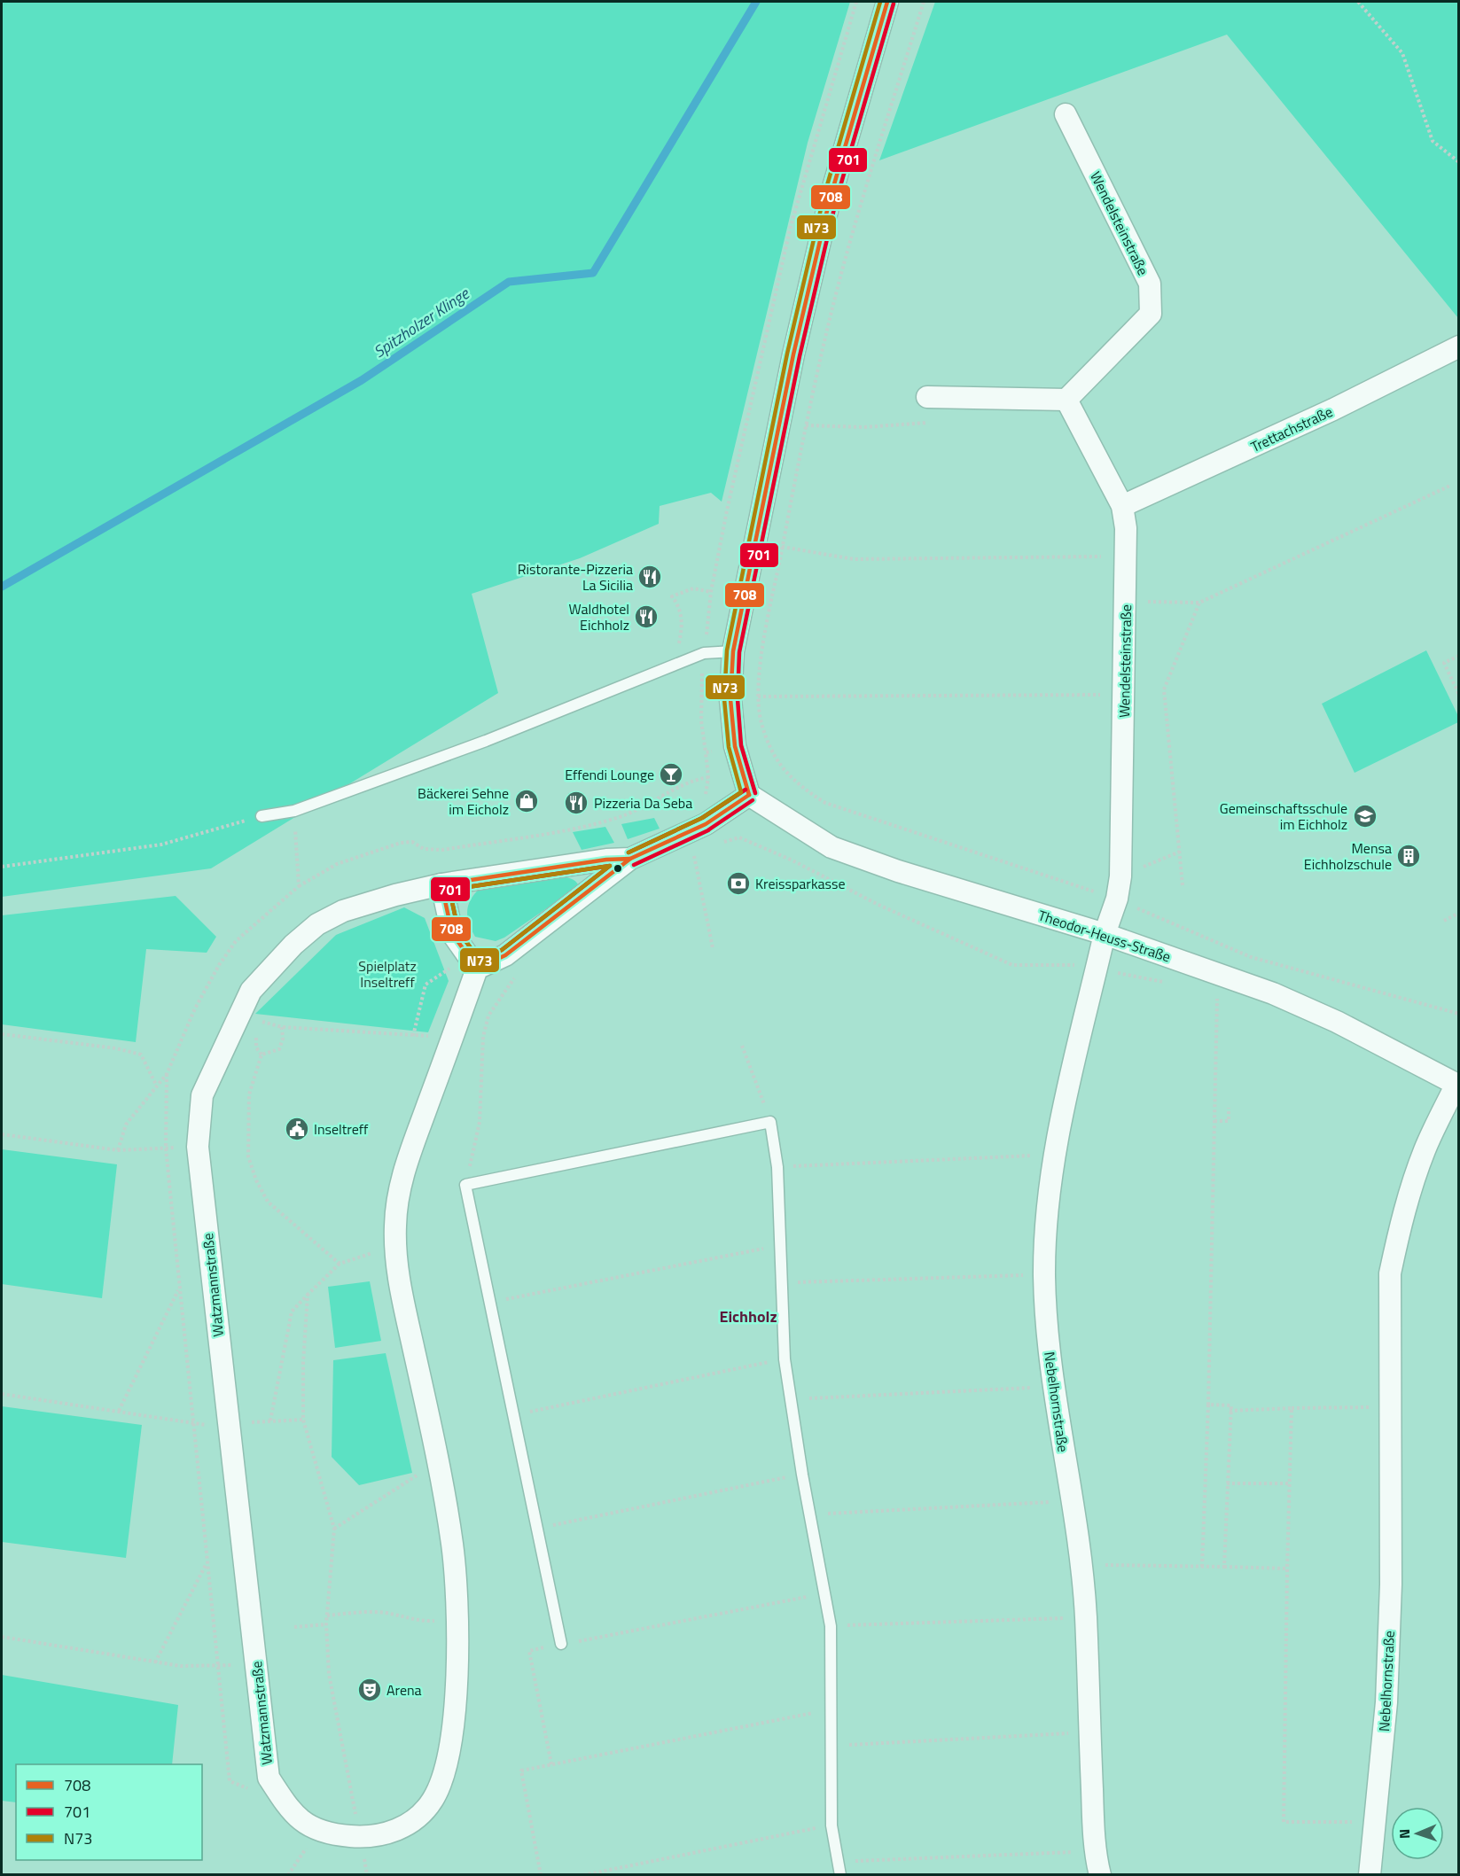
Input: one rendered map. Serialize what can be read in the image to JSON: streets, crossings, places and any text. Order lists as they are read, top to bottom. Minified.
{"streets":{"street":["Wendelsteinstraße","Trettachstraße","Theodor-Heuss-Straße","Watzmannstraße","Nebelhornstraße"]},"crossings":[["Wendelsteinstraße","Trettachstraße"],["Wendelsteinstraße","Theodor-Heuss-Straße"],["Wendelsteinstraße","Nebelhornstraße"],["Theodor-Heuss-Straße","Watzmannstraße"],["Theodor-Heuss-Straße","Nebelhornstraße"]],"districts":["Eichholz"],"water":["Spitzholzer Klinge"],"parks":["Spielplatz Inseltreff"],"places":{"restaurant":["Ristorante-Pizzeria La Sicilia","Waldhotel Eichholz","Pizzeria Da Seba"],"bar":["Effendi Lounge"],"shop":["Bäckerei Sehne im Eicholz"],"school or university":["Gemeinschaftsschule im Eichholz"],"building":["Mensa Eichholzschule"],"bank":["Kreissparkasse"],"public building":["Inseltreff"],"theatre":["Arena"]},"lines":["transit line 708","transit line N73","transit line 701"],"legend":["708","701","N73"],"north":"left"}
